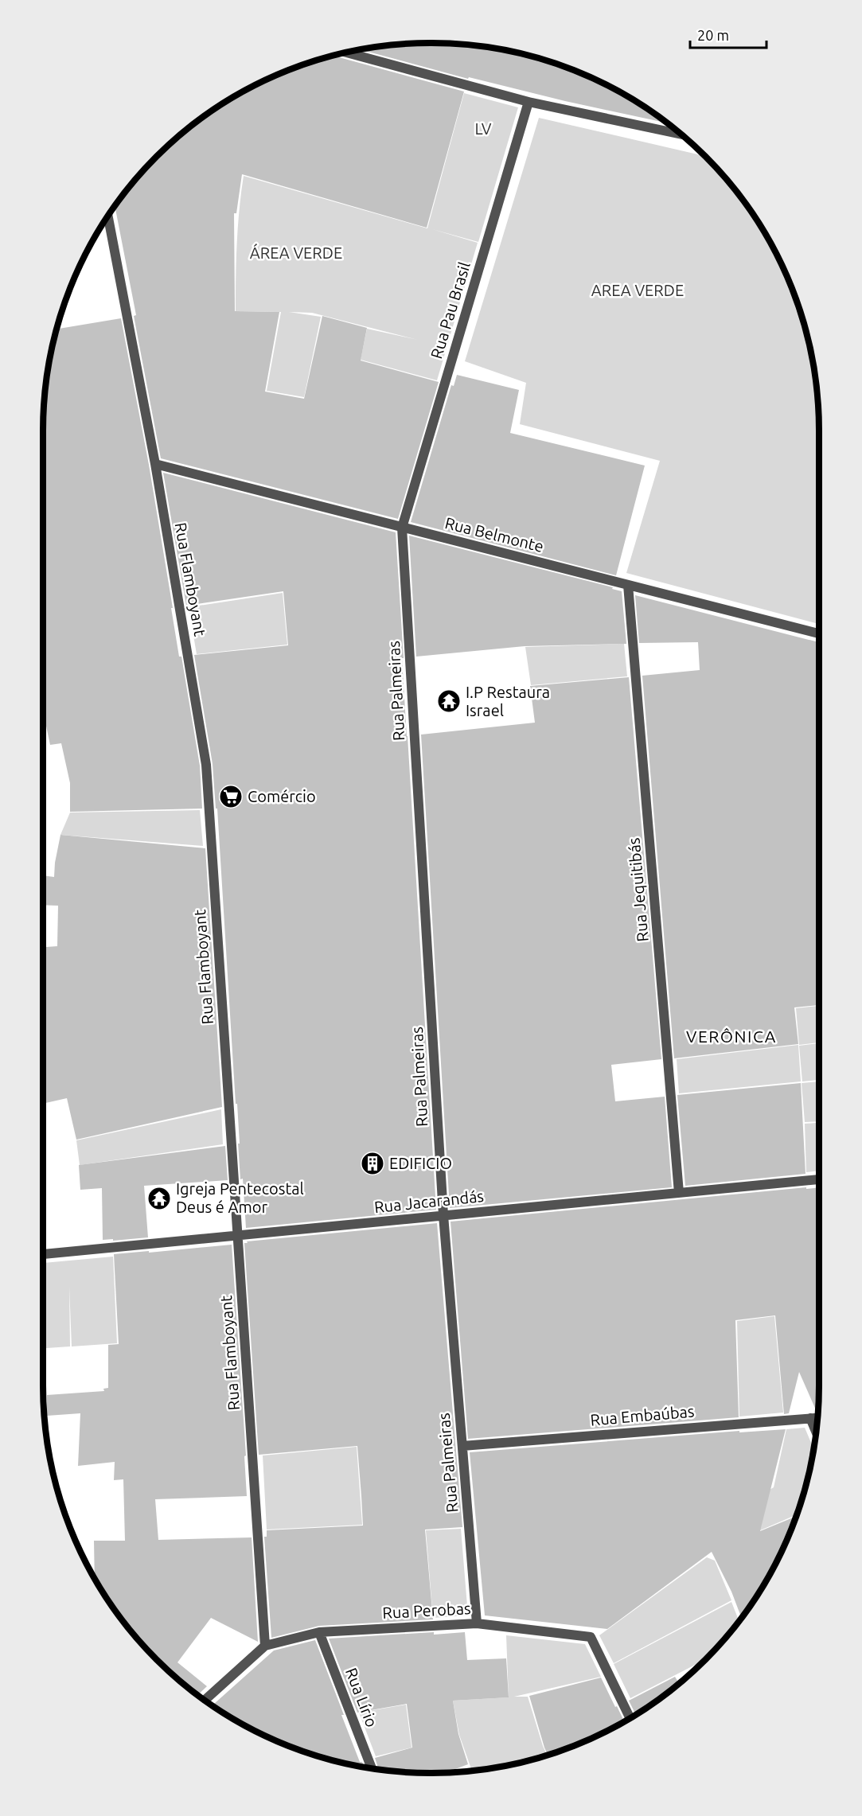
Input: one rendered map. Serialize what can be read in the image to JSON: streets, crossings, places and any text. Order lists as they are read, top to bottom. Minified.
{"streets":{"street":["Rua Pau Brasil","Rua Belmonte","Rua Flamboyant","Rua Palmeiras","Rua Jequitibás","Rua Jacarandás","Rua Embaúbas","Rua Perobas","Rua Lírio"]},"crossings":[["Rua Pau Brasil","Rua Belmonte"],["Rua Pau Brasil","Rua Palmeiras"],["Rua Belmonte","Rua Flamboyant"],["Rua Belmonte","Rua Palmeiras"],["Rua Belmonte","Rua Jequitibás"],["Rua Flamboyant","Rua Jacarandás"],["Rua Flamboyant","Rua Perobas"],["Rua Palmeiras","Rua Jacarandás"],["Rua Palmeiras","Rua Embaúbas"],["Rua Palmeiras","Rua Perobas"],["Rua Jequitibás","Rua Jacarandás"],["Rua Perobas","Rua Lírio"]],"districts":["VERÔNICA"],"parks":["LV","ÁREA VERDE","AREA VERDE"],"places":{"temple":["I.P Restaura Israel","Igreja Pentecostal Deus é Amor"],"supermarket":["Comércio"],"building":["EDIFICIO"]},"scale_bar":"20 m"}
